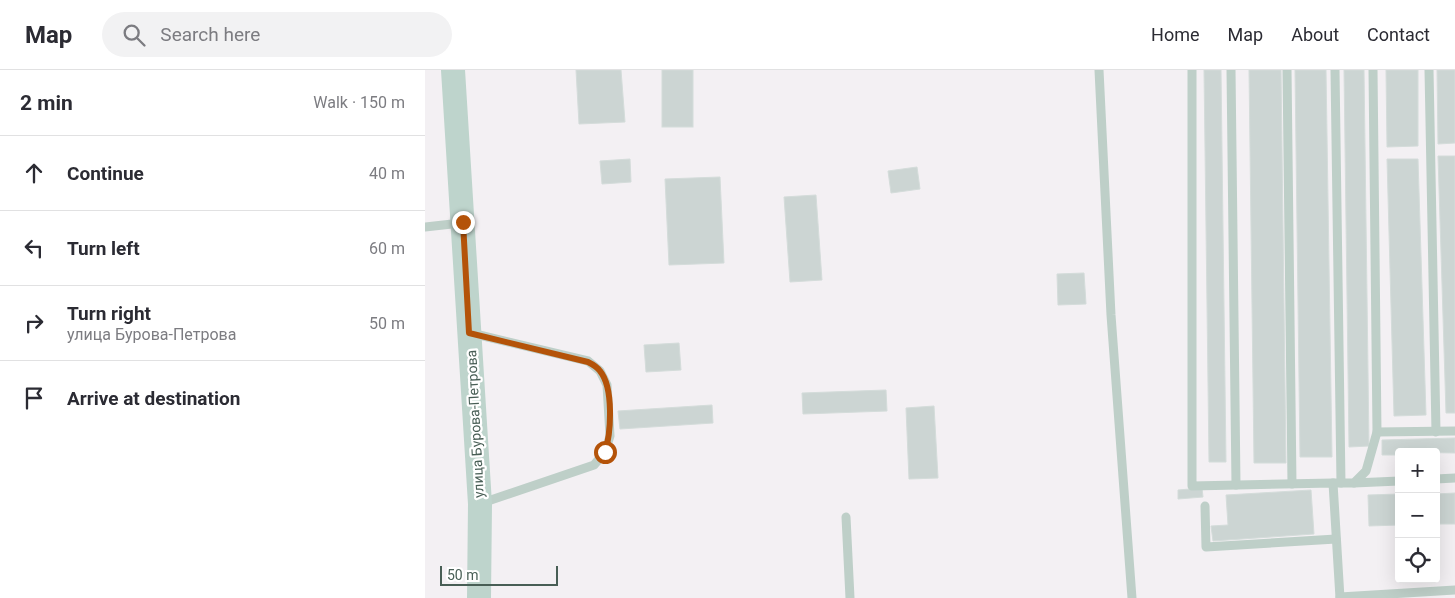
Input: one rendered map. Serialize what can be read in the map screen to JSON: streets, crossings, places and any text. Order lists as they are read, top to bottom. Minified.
{"streets":{"main road":["улица Бурова-Петрова"]},"scale_bar":"50 m","page":{"header":"Map","search":"Search here","nav":["Home","Map","About","Contact"],"heading":["2 min","Walk · 150 m"],"list":[["Continue","40 m"],["Turn left","60 m"],["Turn right","улица Бурова-Петрова","50 m"],"Arrive at destination"],"map_buttons":["+","−"],"scale":"50 m"}}
